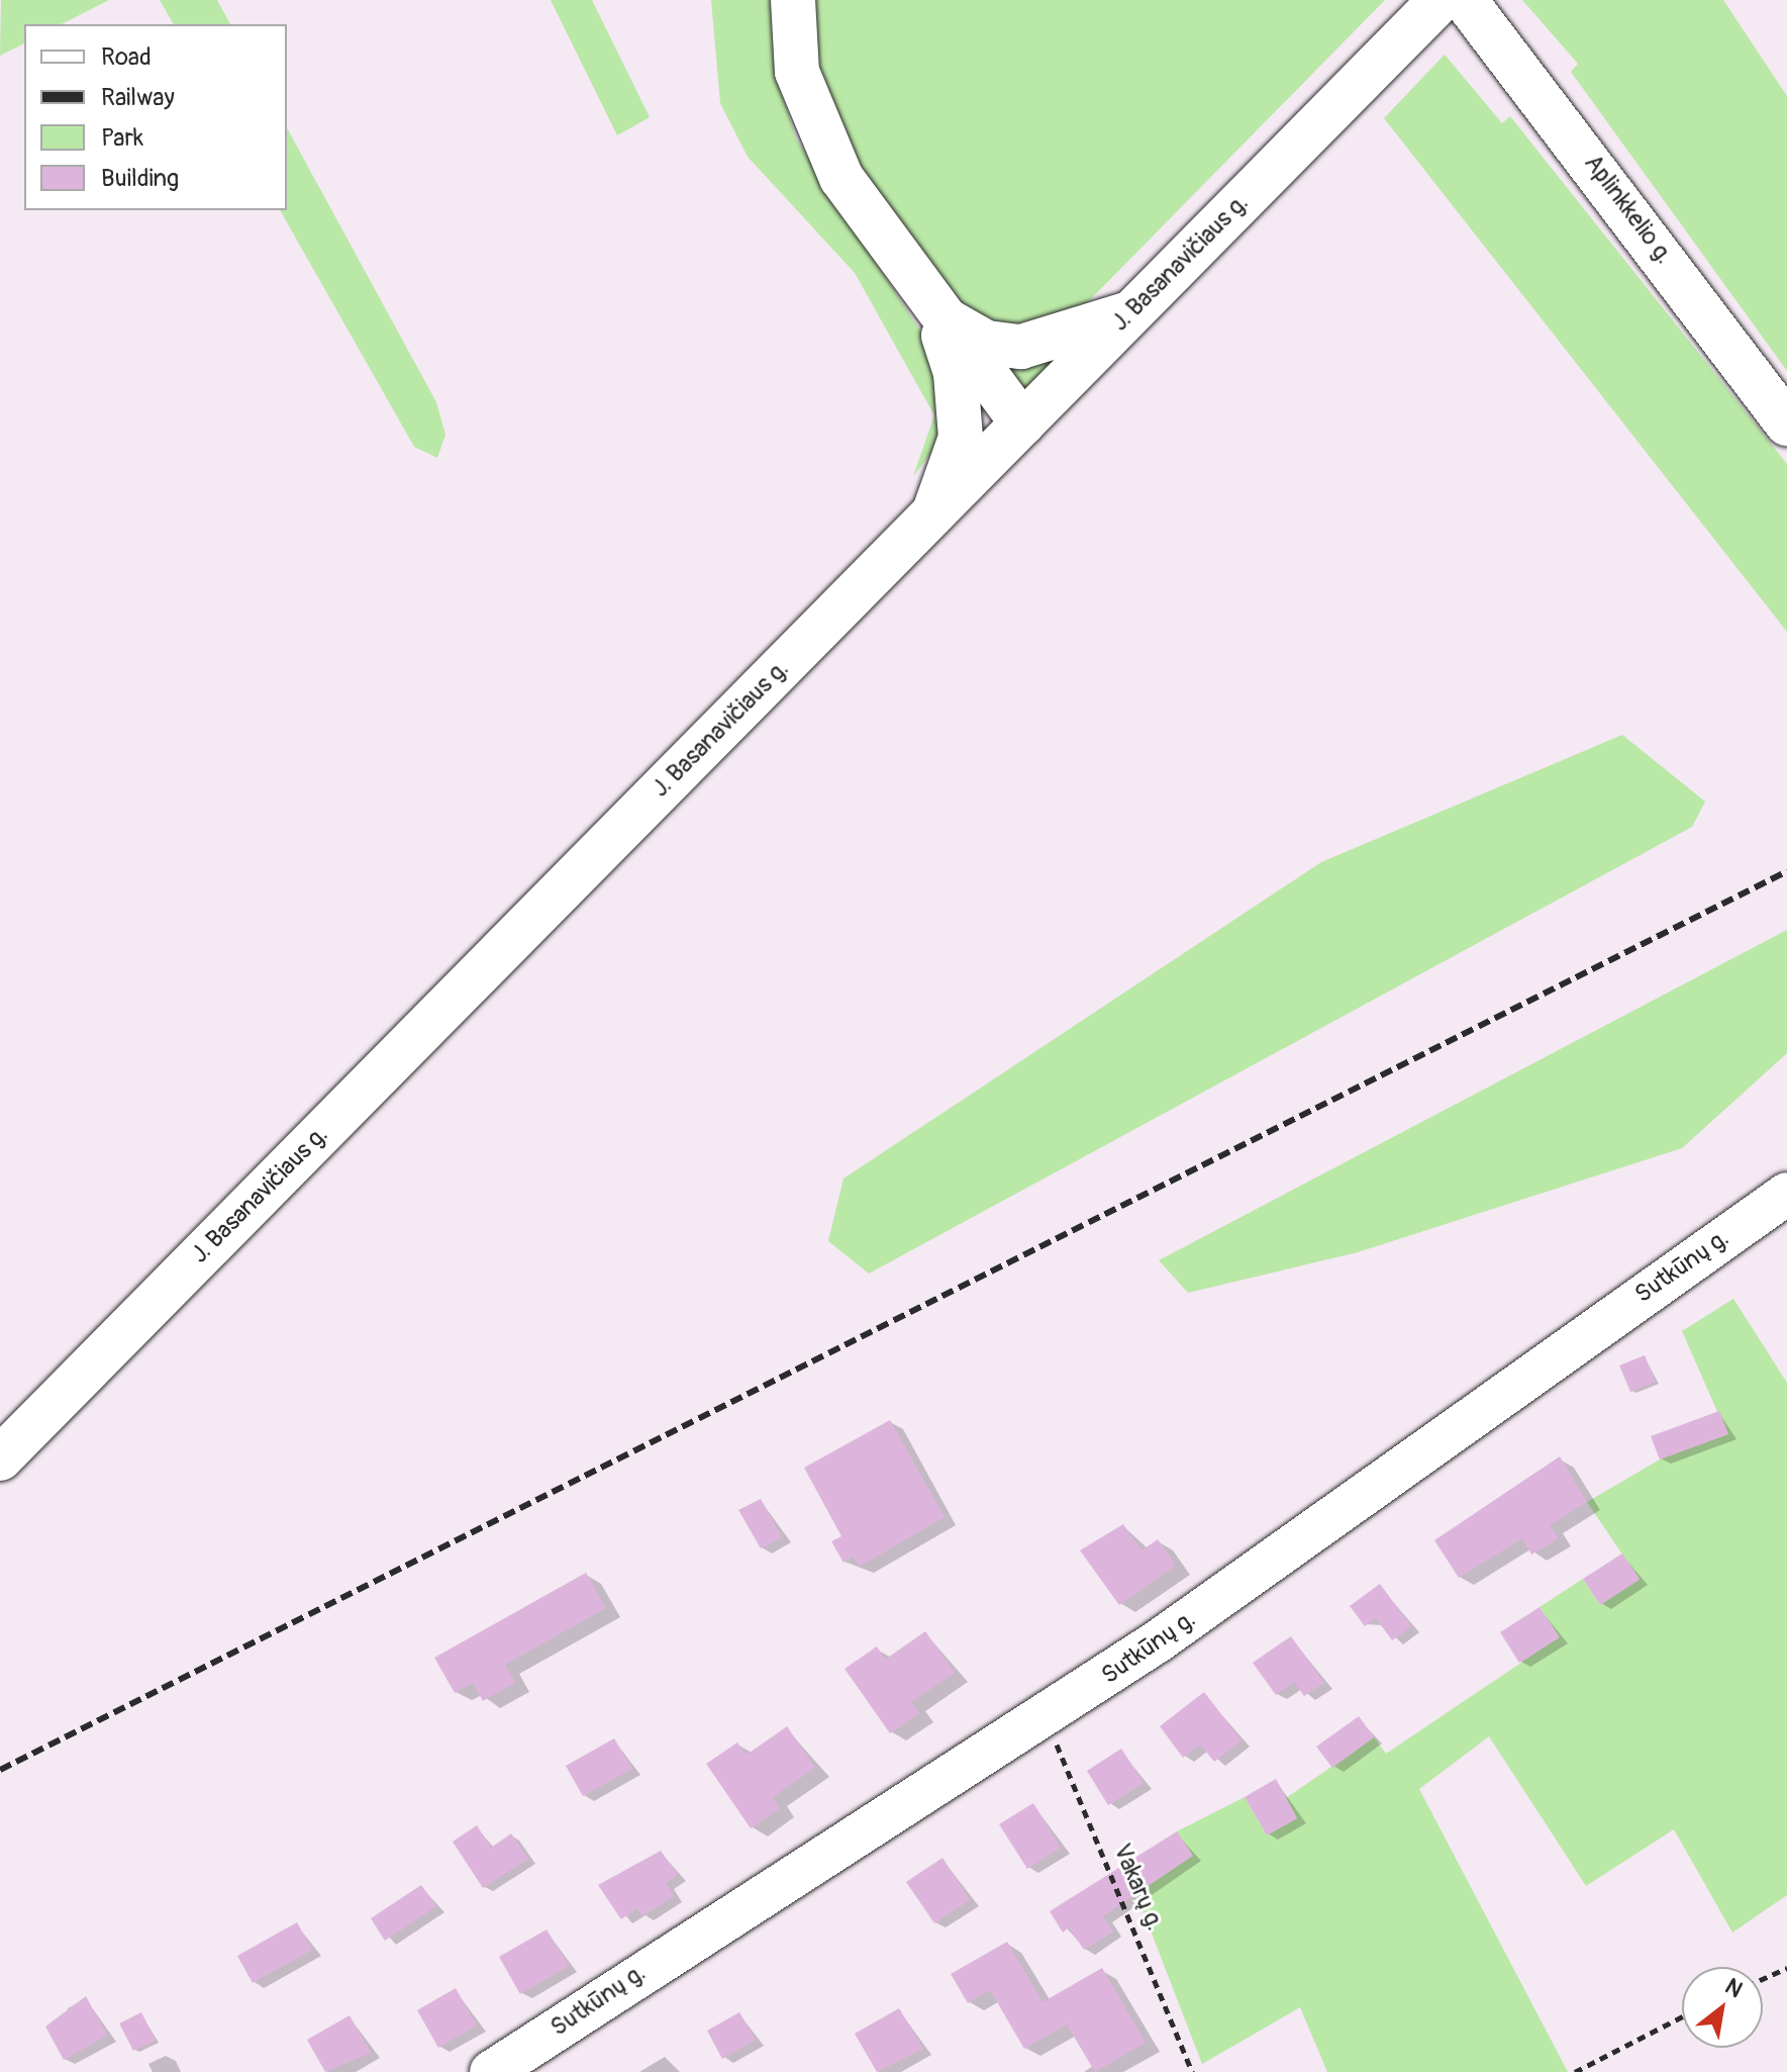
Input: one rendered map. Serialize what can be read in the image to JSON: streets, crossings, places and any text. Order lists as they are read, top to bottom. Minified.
{"streets":{"main road":["Aplinkkelio g.","J. Basanavičiaus g."],"street":["Sutkūnų g."],"path":["Vakarų g."]},"crossings":[["Sutkūnų g.","Vakarų g."]],"legend":["Road","Railway","Park","Building"],"north":"top right"}
